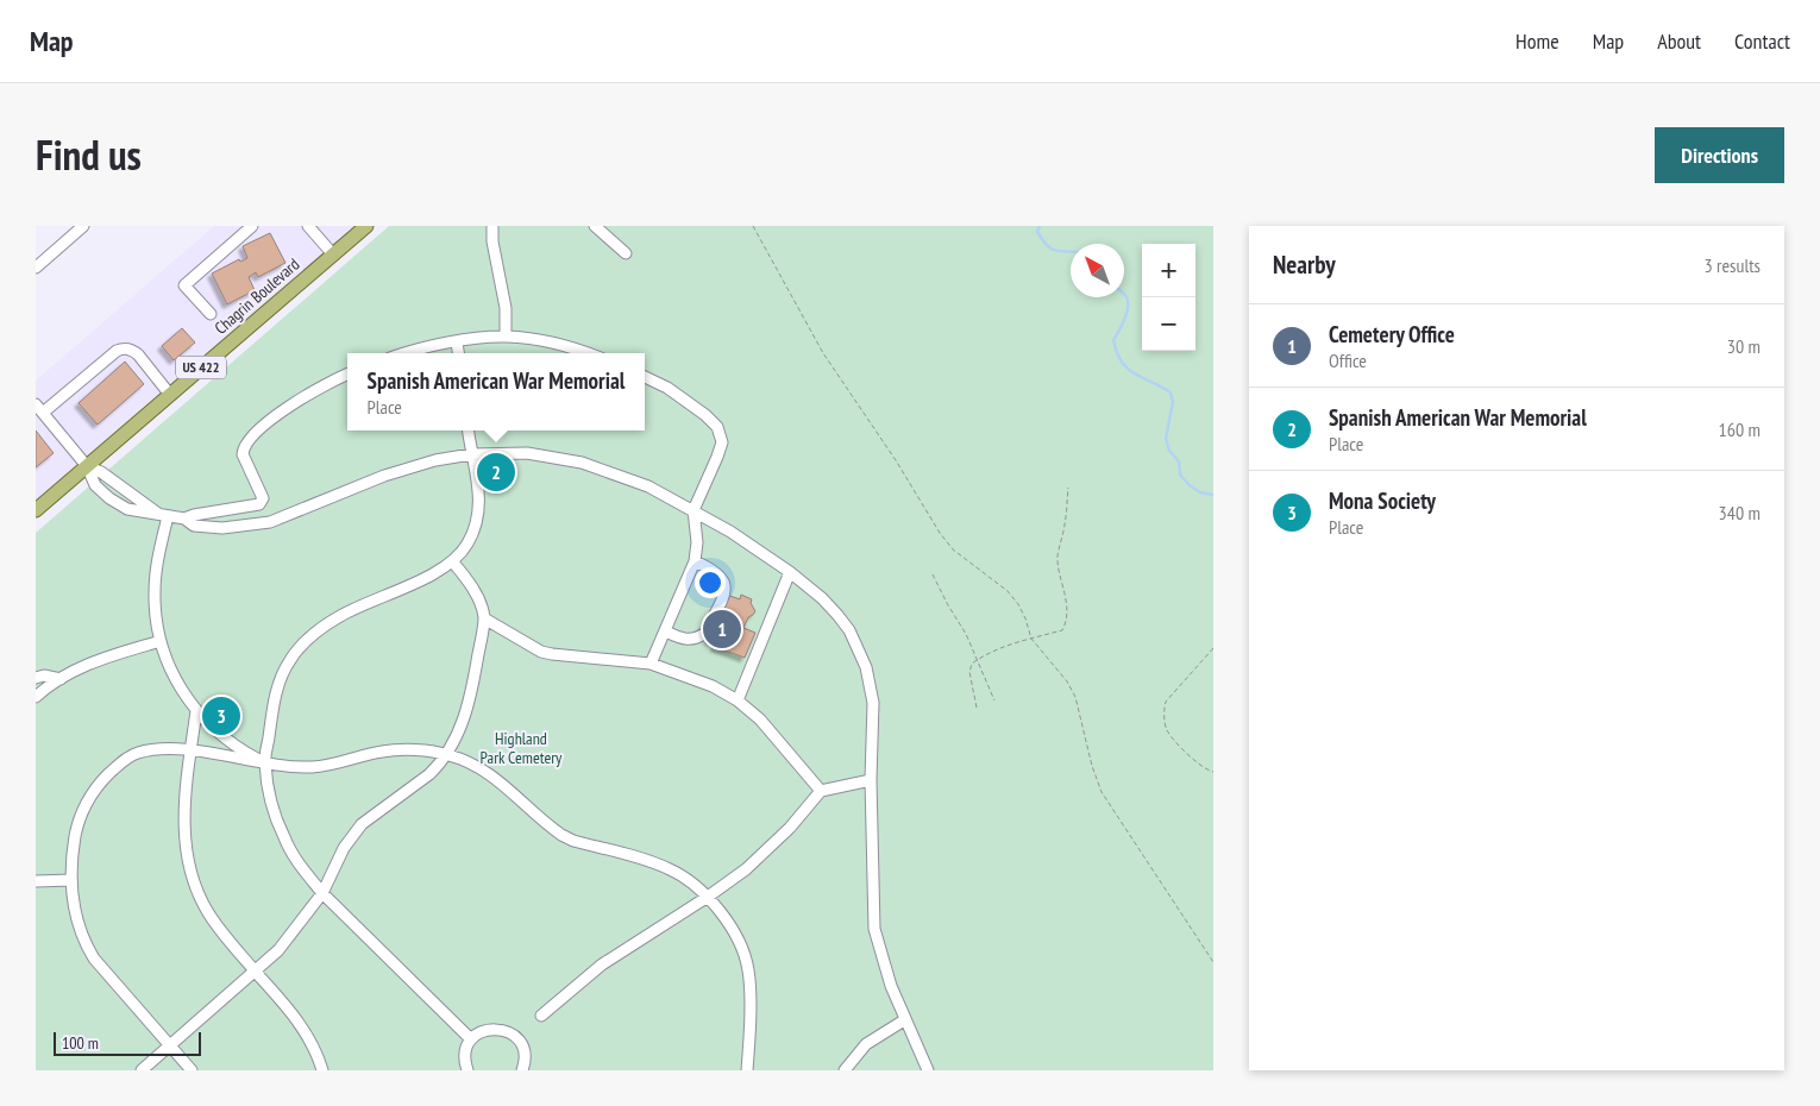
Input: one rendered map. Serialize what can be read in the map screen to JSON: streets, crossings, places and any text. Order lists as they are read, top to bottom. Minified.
{"streets":{"main road":["Chagrin Boulevard","US 422"]},"parks":["Highland Park Cemetery"],"scale_bar":"100 m","north":"top left","page":{"header":"Map","nav":["Home","Map","About","Contact"],"title":"Find us","buttons":"Directions","heading":["Nearby","3 results"],"map_buttons":["+","−"],"list":[{"mark":"1","name":"Cemetery Office","note":"Office","value":"30 m"},{"mark":"2","name":"Spanish American War Memorial","note":"Place","value":"160 m"},{"mark":"3","name":"Mona Society","note":"Place","value":"340 m"}],"popup":["Spanish American War Memorial","Place"],"pins":["2","1","3"],"scale":"100 m"}}
